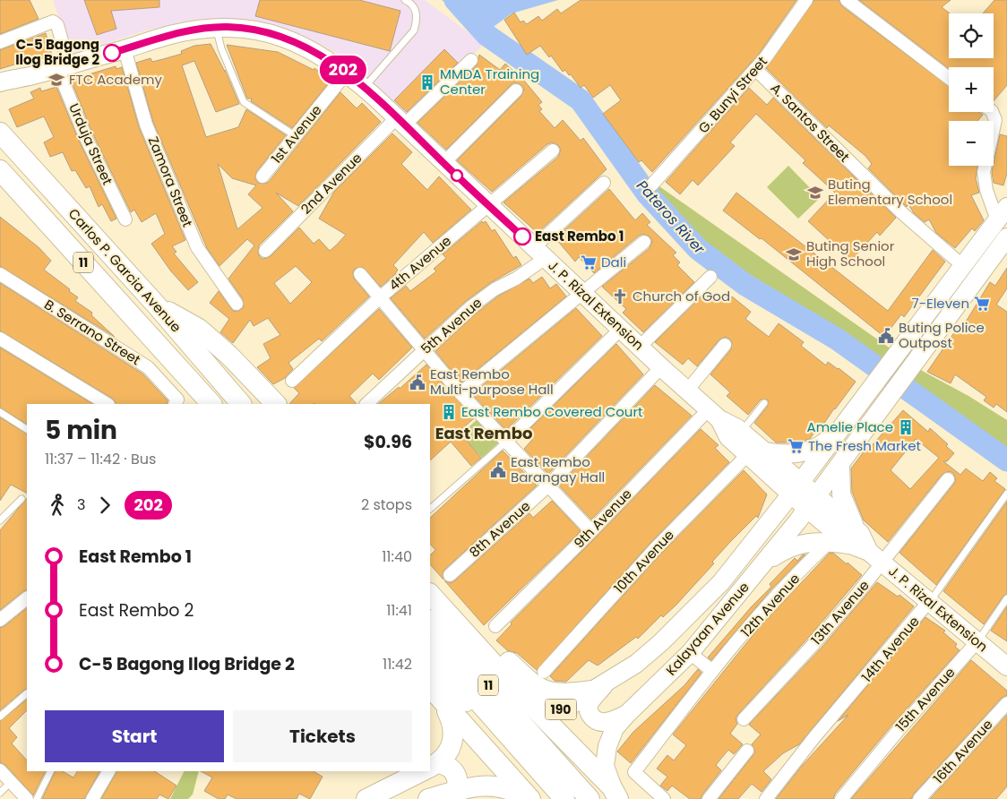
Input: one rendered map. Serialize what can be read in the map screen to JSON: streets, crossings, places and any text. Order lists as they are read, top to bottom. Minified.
{"streets":{"main road":["11","Carlos P. Garcia Avenue","J. P. Rizal Extension","Kalayaan Avenue","190"],"street":["G. Bunyi Street","A. Santos Street","1st Avenue","Urduja Street","Zamora Street","2nd Avenue","4th Avenue","5th Avenue","B. Serrano Street","9th Avenue","8th Avenue","10th Avenue","12th Avenue","13th Avenue","14th Avenue","15th Avenue","16th Avenue"]},"crossings":[["G. Bunyi Street","A. Santos Street"],["A. Santos Street","190"],["1st Avenue","J. P. Rizal Extension"],["Urduja Street","J. P. Rizal Extension"],["Zamora Street","J. P. Rizal Extension"],["2nd Avenue","J. P. Rizal Extension"],["4th Avenue","J. P. Rizal Extension"],["J. P. Rizal Extension","5th Avenue"],["J. P. Rizal Extension","9th Avenue"],["J. P. Rizal Extension","8th Avenue"],["J. P. Rizal Extension","10th Avenue"],["J. P. Rizal Extension","13th Avenue"],["J. P. Rizal Extension","Kalayaan Avenue"],["J. P. Rizal Extension","14th Avenue"],["J. P. Rizal Extension","15th Avenue"],["J. P. Rizal Extension","190"],["Kalayaan Avenue","190"]],"districts":["East Rembo"],"water":["Pateros River"],"places":{"other":["C-5 Bagong Ilog Bridge 2","East Rembo 1"],"school or university":["FTC Academy","Buting Elementary School","Buting Senior High School"],"building":["MMDA Training Center","East Rembo Covered Court","Amelie Place"],"supermarket":["Dali","7-Eleven","The Fresh Market"],"church":["Church of God"],"public building":["Buting Police Outpost","East Rembo Multi-purpose Hall","East Rembo Barangay Hall"]},"lines":["bus line 202"],"page":{"on_map":"202","map_buttons":["+","−"],"heading":["5 min","11:37 – 11:42 · Bus","$0.96"],"legs":["3","202","2 stops"],"list":[{"name":"East Rembo 1","value":"11:40"},{"name":"East Rembo 2","value":"11:41"},{"name":"C-5 Bagong Ilog Bridge 2","value":"11:42"}],"buttons":["Start","Tickets"]}}
